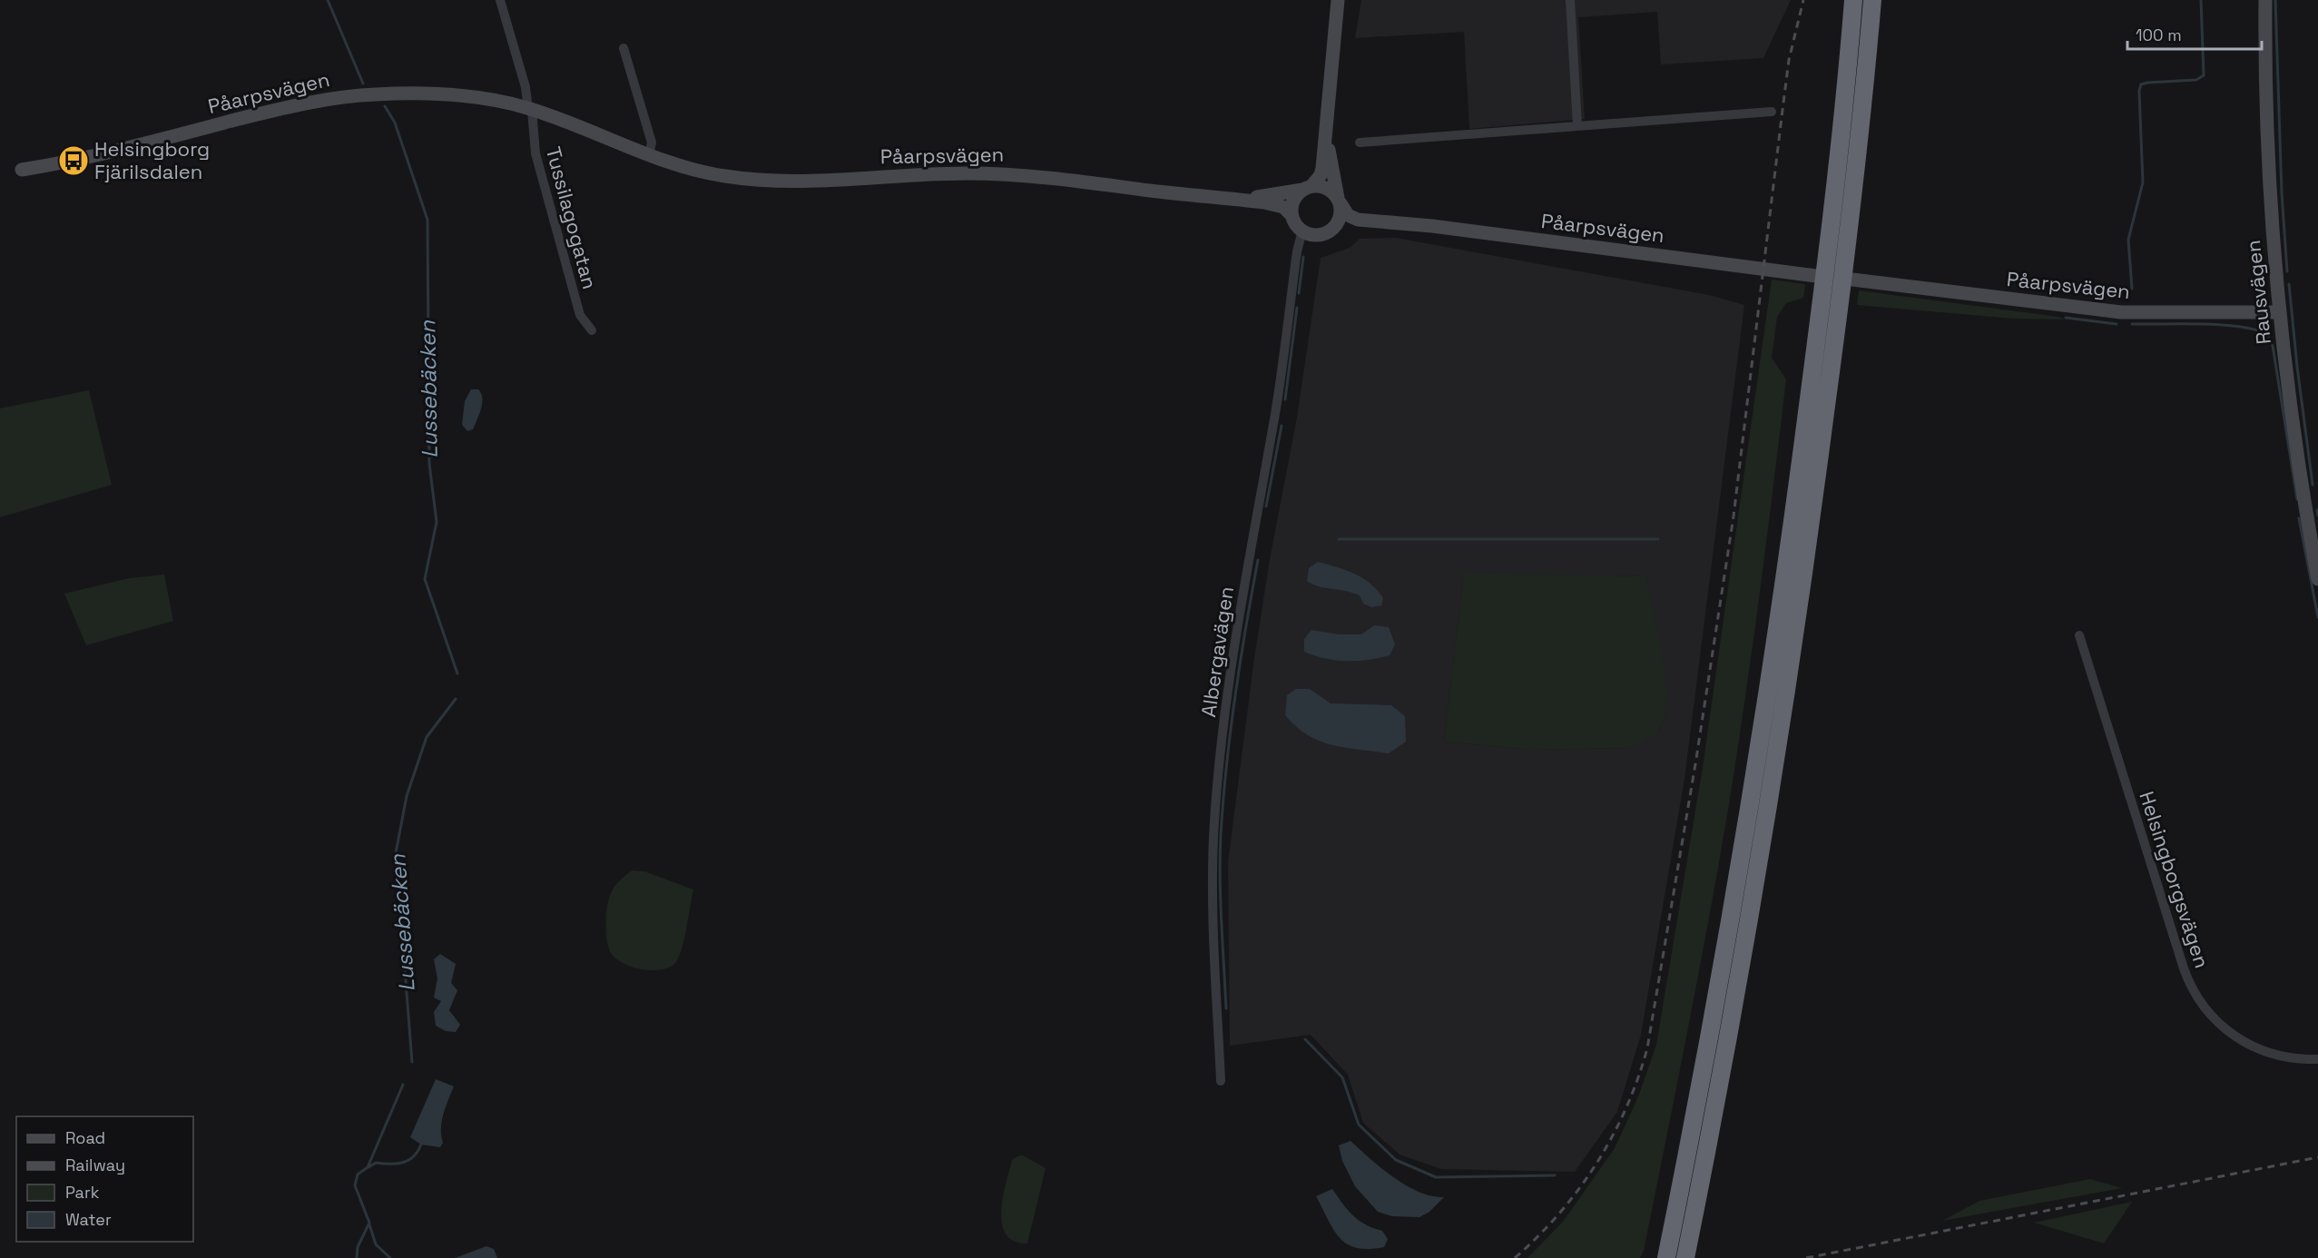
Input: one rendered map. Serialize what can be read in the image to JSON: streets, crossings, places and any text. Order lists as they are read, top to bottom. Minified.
{"streets":{"street":["Påarpsvägen","Tussilagogatan","Rausvägen","Albergavägen","Helsingborgsvägen"]},"crossings":[["Påarpsvägen","Tussilagogatan"],["Påarpsvägen","Rausvägen"],["Påarpsvägen","Albergavägen"]],"water":["Lussebäcken"],"places":{"bus stop":["Helsingborg Fjärilsdalen"]},"legend":["Road","Railway","Park","Water"],"scale_bar":"100 m"}
